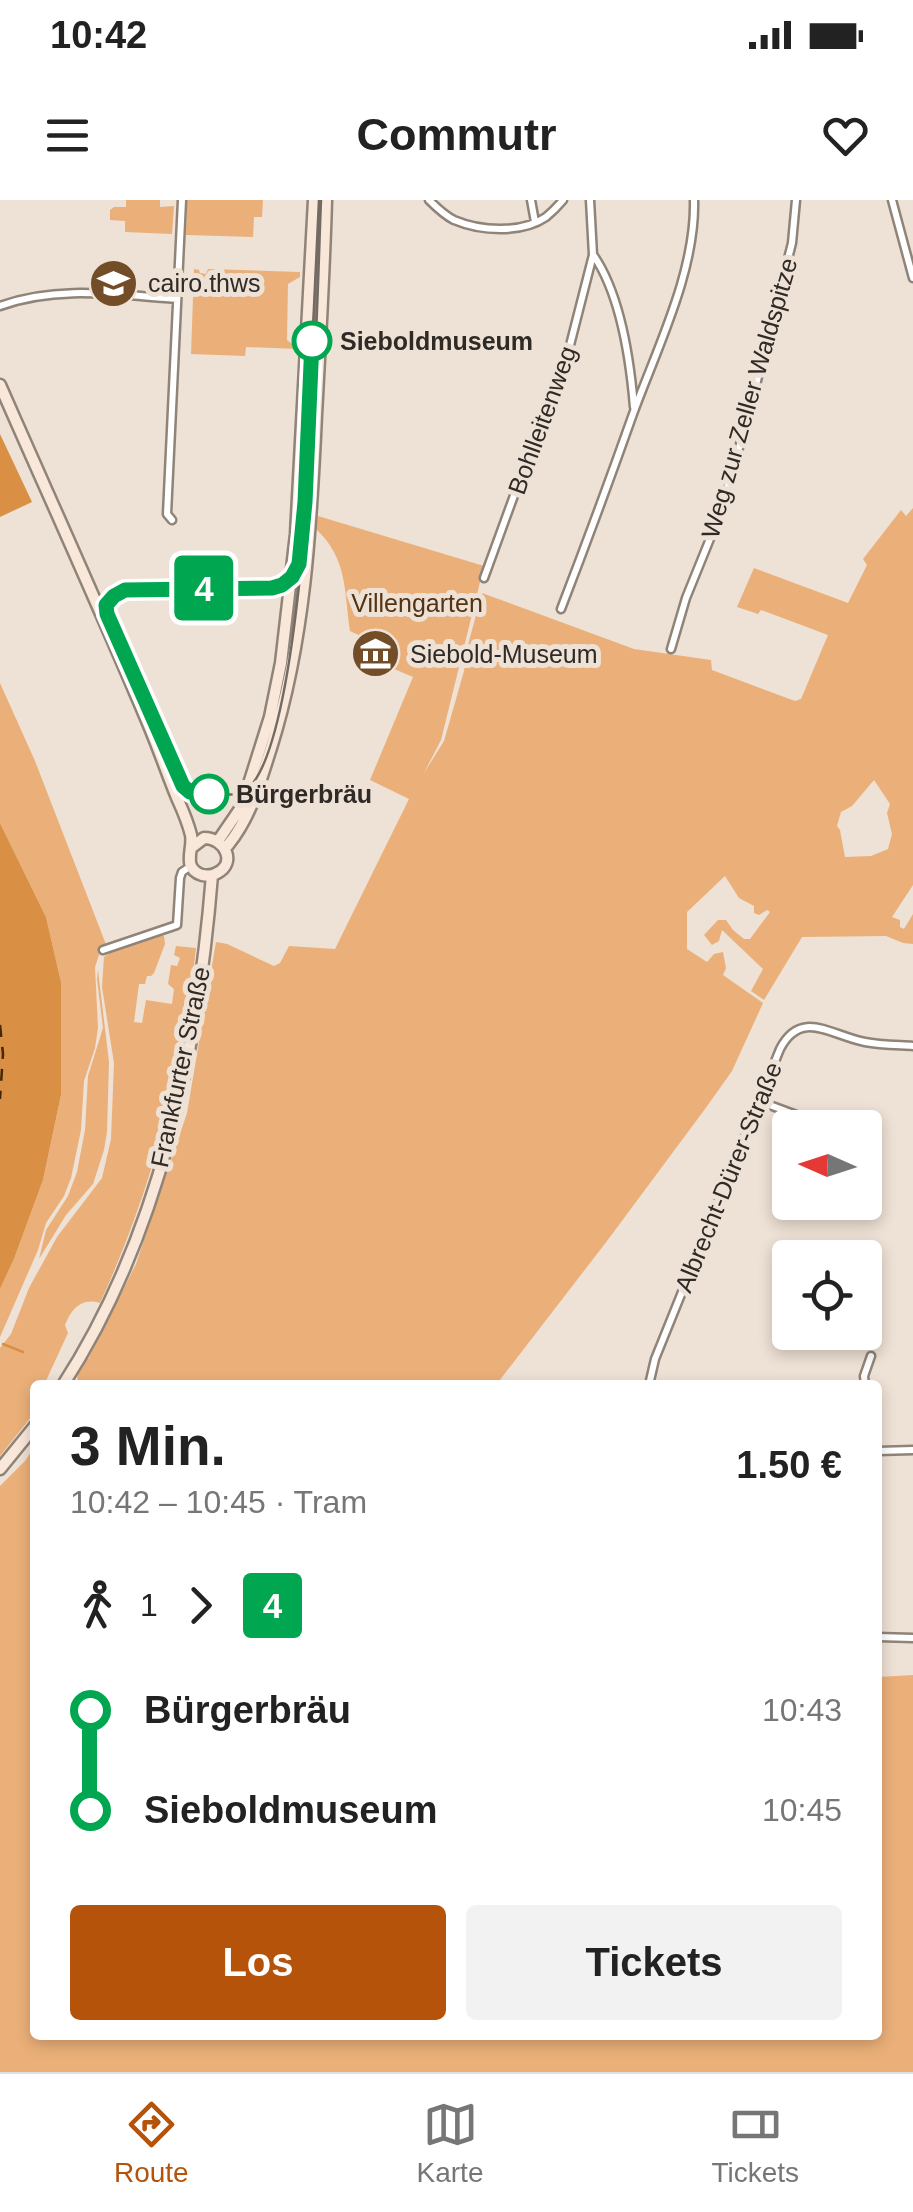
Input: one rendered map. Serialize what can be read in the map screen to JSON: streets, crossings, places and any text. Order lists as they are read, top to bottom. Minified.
{"streets":{"main road":["Frankfurter Straße"],"street":["Weg zur Zeller Waldspitze","Bohlleitenweg","Albrecht-Dürer-Straße"]},"parks":["Villengarten"],"places":{"school or university":["cairo.thws"],"other":["Sieboldmuseum","Bürgerbräu"],"museum":["Siebold-Museum"]},"lines":["tram line 4"],"north":"left","page":{"status":"10:42","header":"Commutr","on_map":"4","heading":["3 Min.","10:42 – 10:45 · Tram","1.50 €"],"legs":["1","4"],"list":[{"name":"Bürgerbräu","value":"10:43"},{"name":"Sieboldmuseum","value":"10:45"}],"buttons":["Los","Tickets"],"tabs":["Route","Karte","Tickets"]}}
